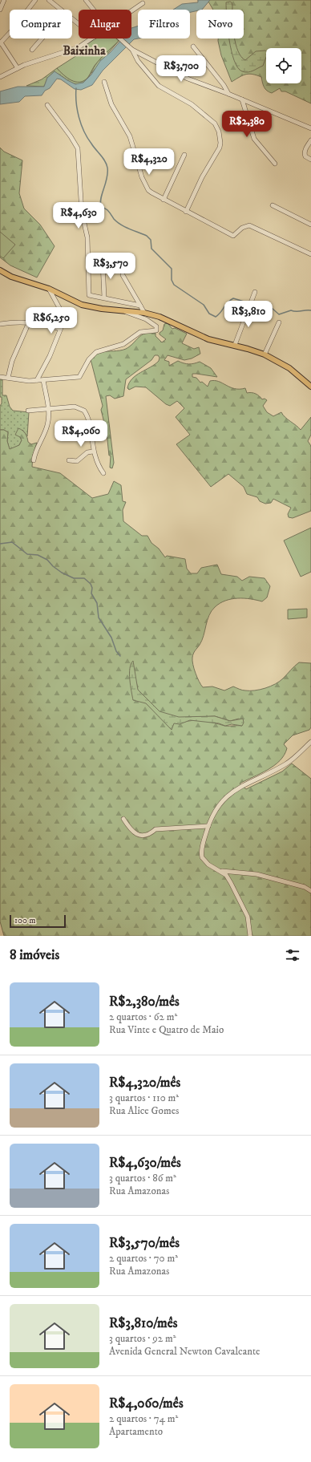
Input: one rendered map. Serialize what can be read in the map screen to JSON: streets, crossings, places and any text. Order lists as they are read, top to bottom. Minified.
{"districts":["Baixinha"],"scale_bar":"100 m","page":{"chip":["Comprar","Alugar","Filtros","Novo"],"price":["R$3,700","R$2,380","R$4,320","R$4,630","R$3,570","R$3,810","R$6,250","R$4,060"],"scale":"100 m","heading":"8 imóveis","list":[{"name":"R$2,380/mês","note":"2 quartos · 62 m² · Rua Vinte e Quatro de Maio"},{"name":"R$4,320/mês","note":"3 quartos · 110 m² · Rua Alice Gomes"},{"name":"R$4,630/mês","note":"3 quartos · 86 m² · Rua Amazonas"},{"name":"R$3,570/mês","note":"2 quartos · 70 m² · Rua Amazonas"},{"name":"R$3,810/mês","note":"3 quartos · 92 m² · Avenida General Newton Cavalcante"},{"name":"R$4,060/mês","note":"2 quartos · 74 m² · Apartamento"}]}}
